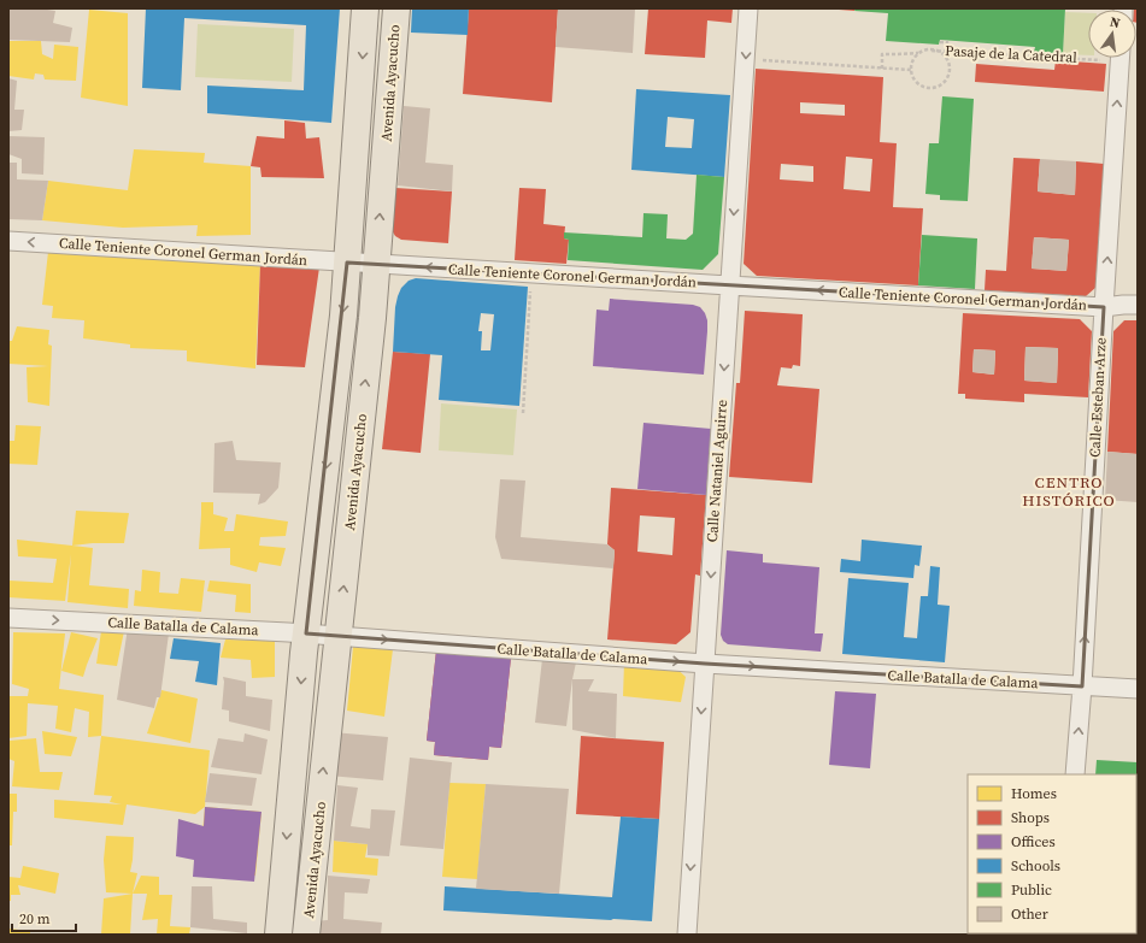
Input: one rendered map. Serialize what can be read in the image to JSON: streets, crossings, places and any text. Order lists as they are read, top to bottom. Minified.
{"streets":{"main road":["Avenida Ayacucho"],"street":["Calle Teniente Coronel German Jordán","Calle Esteban Arze","Calle Nataniel Aguirre","Calle Batalla de Calama"],"path":["Pasaje de la Catedral"]},"crossings":[["Avenida Ayacucho","Calle Teniente Coronel German Jordán"],["Avenida Ayacucho","Calle Batalla de Calama"],["Calle Teniente Coronel German Jordán","Calle Esteban Arze"],["Calle Teniente Coronel German Jordán","Calle Nataniel Aguirre"],["Calle Esteban Arze","Calle Batalla de Calama"],["Calle Nataniel Aguirre","Calle Batalla de Calama"]],"one_way":["Calle Teniente Coronel German Jordán","Calle Esteban Arze","Calle Nataniel Aguirre","Calle Batalla de Calama"],"districts":["CENTRO HISTÓRICO"],"legend":["Homes","Shops","Offices","Schools","Public","Other"],"scale_bar":"20 m","north":"top"}
